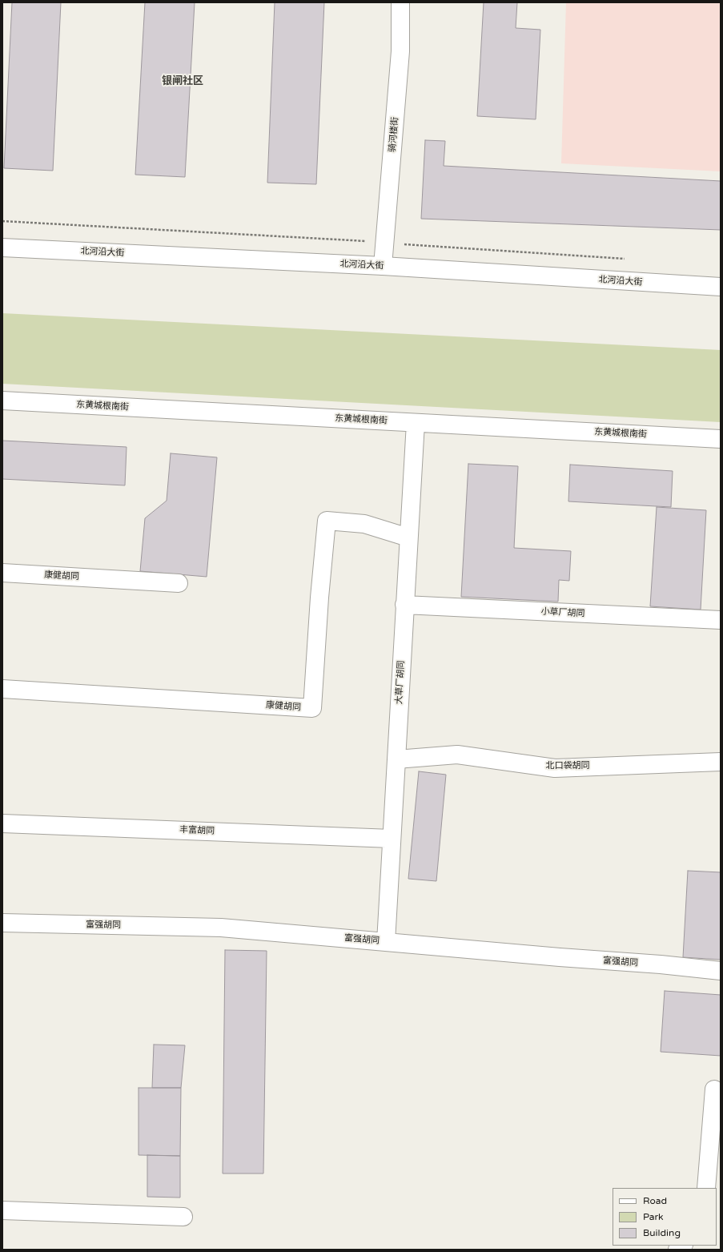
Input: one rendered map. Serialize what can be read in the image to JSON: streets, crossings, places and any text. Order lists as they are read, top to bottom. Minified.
{"streets":{"street":["骑河楼街","北河沿大街","东黄城根南街","康健胡同","小草厂胡同","大草厂胡同","北口袋胡同","丰富胡同","富强胡同"]},"crossings":[["骑河楼街","北河沿大街"],["东黄城根南街","大草厂胡同"],["康健胡同","大草厂胡同"],["小草厂胡同","大草厂胡同"],["大草厂胡同","北口袋胡同"],["大草厂胡同","丰富胡同"],["大草厂胡同","富强胡同"]],"districts":["银闸社区"],"legend":["Road","Park","Building"]}
